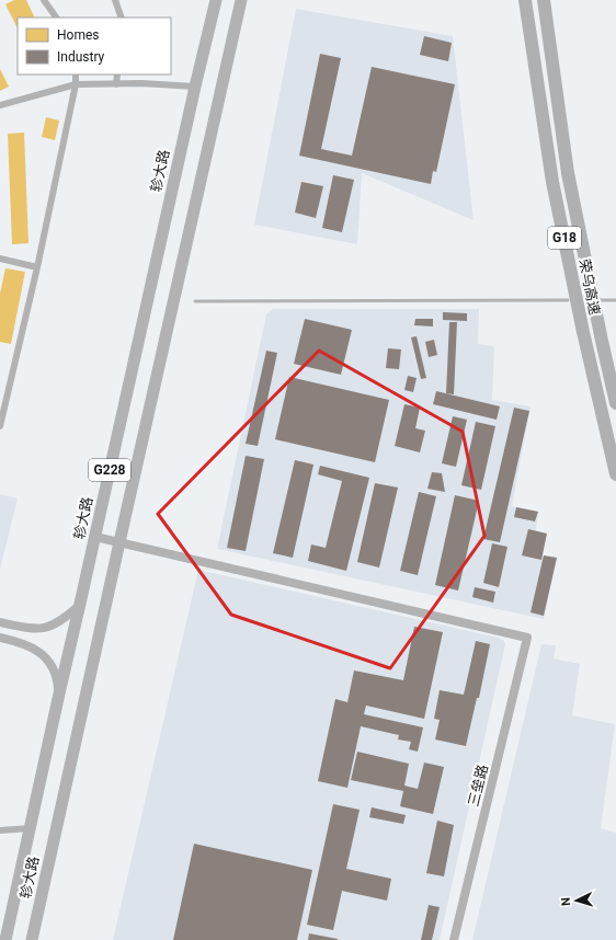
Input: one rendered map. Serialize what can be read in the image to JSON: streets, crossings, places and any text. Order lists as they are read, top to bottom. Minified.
{"streets":{"highway":["轸大路","G18","荣乌高速","G228"],"street":["三垒路"]},"crossings":[["轸大路","三垒路"]],"legend":["Homes","Industry"],"north":"left"}
